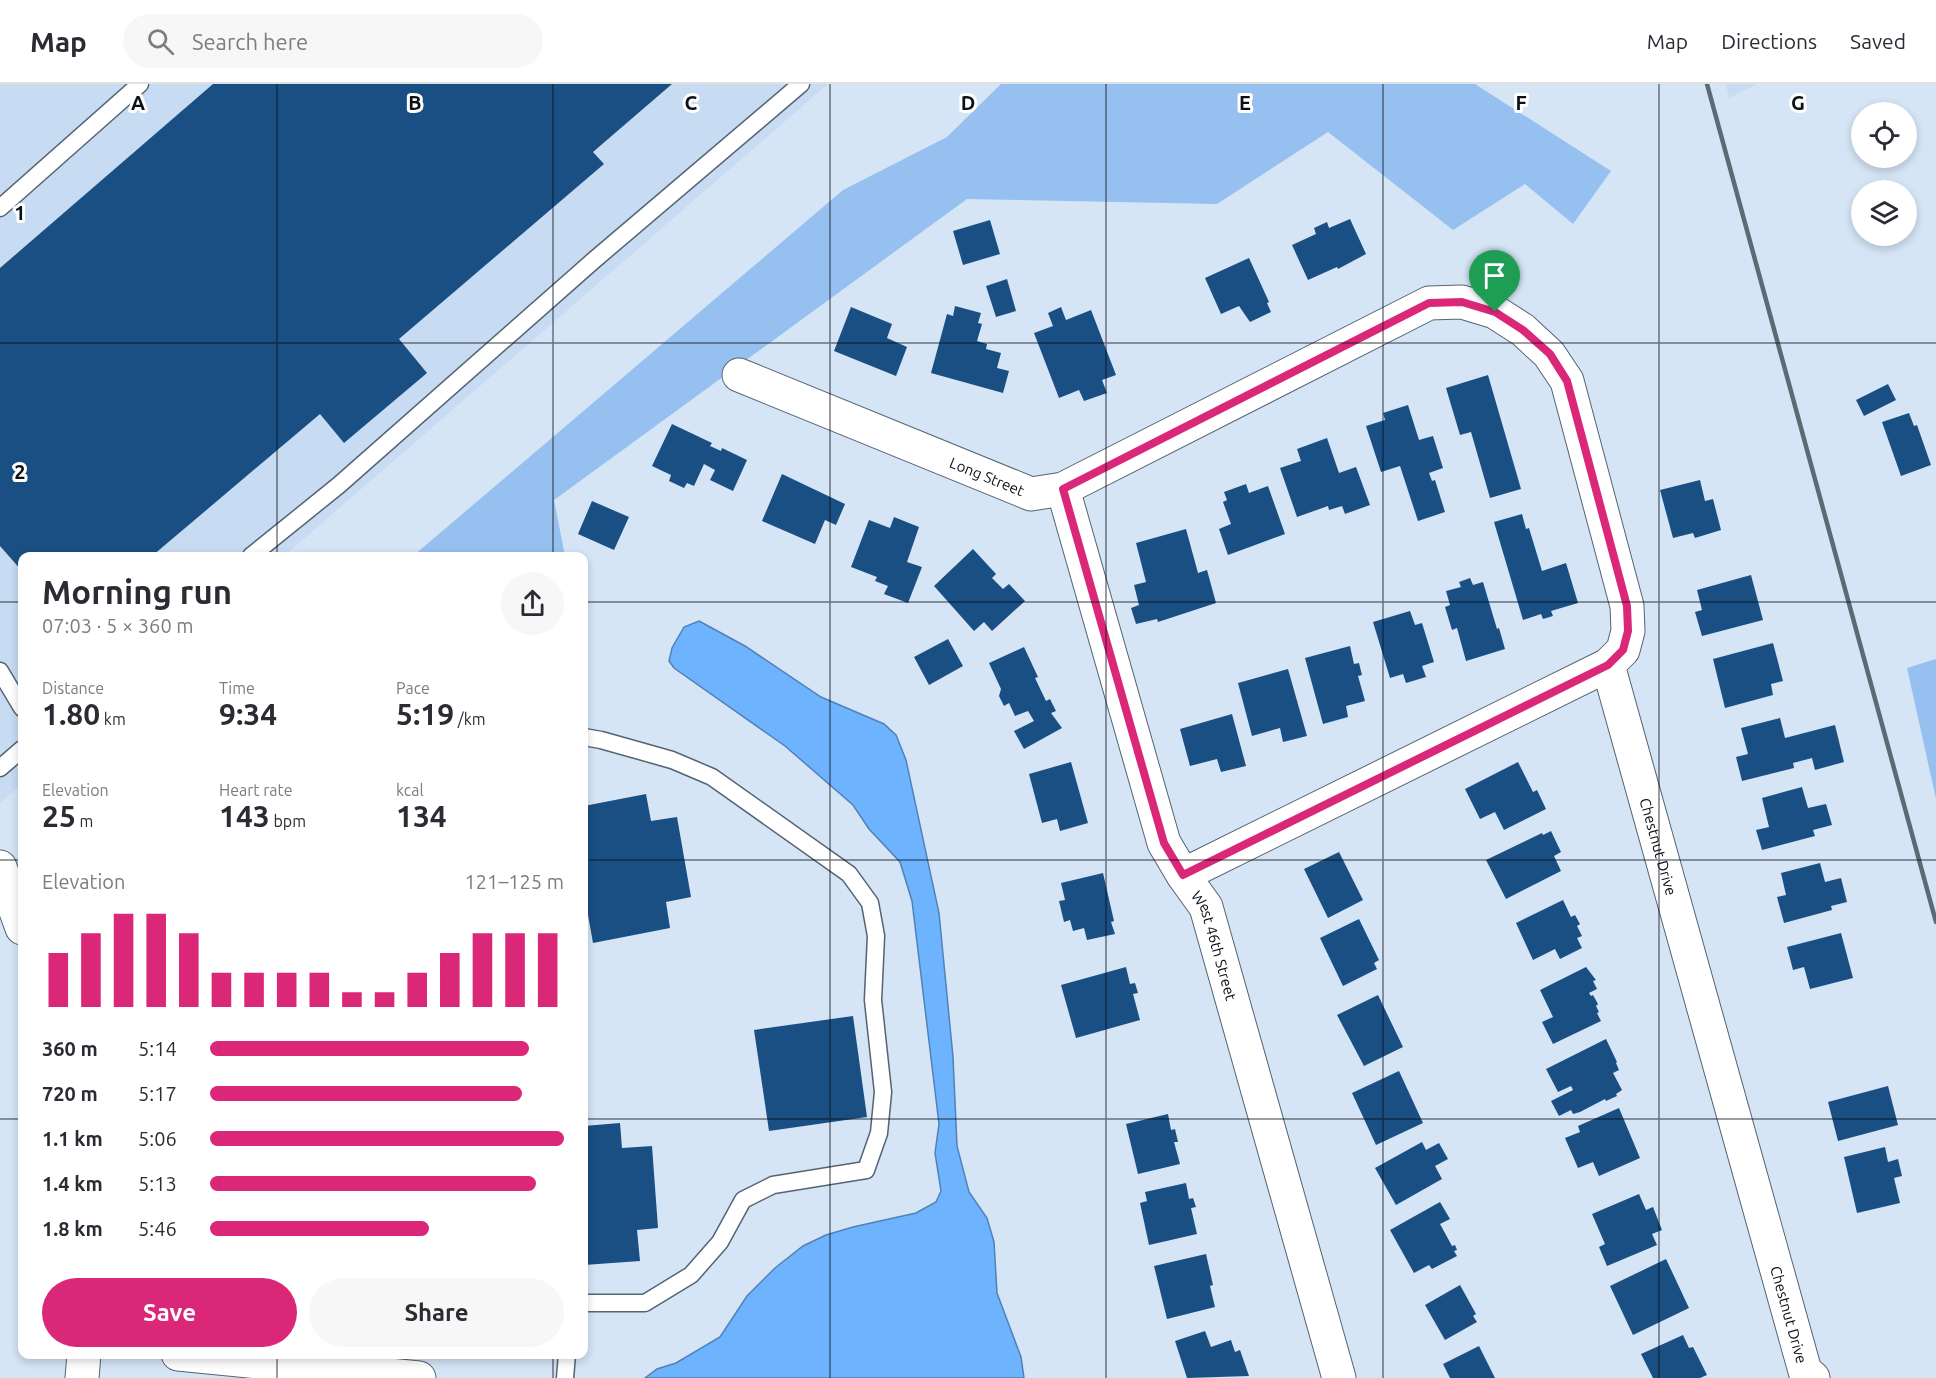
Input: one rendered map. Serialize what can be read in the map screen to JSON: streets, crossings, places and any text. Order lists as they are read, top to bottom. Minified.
{"streets":{"street":["Long Street","Chestnut Drive","West 46th Street"]},"crossings":[["Long Street","Chestnut Drive"],["Long Street","West 46th Street"]],"page":{"header":"Map","search":"Search here","nav":["Map","Directions","Saved"],"heading":["Morning run","07:03 · 5 × 360 m"],"stats":[["Distance","1.80 km"],["Time","9:34"],["Pace","5:19 /km"],["Elevation","25 m"],["Heart rate","143 bpm"],["kcal","134"]],"chart":["Elevation","121–125 m"],"list":[{"name":"360 m","note":"5:14"},{"name":"720 m","note":"5:17"},{"name":"1.1 km","note":"5:06"},{"name":"1.4 km","note":"5:13"},{"name":"1.8 km","note":"5:46"}],"buttons":["Save","Share"]},"grid":{"columns":["A","B","C","D","E","F","G"],"rows":["1","2"]}}
